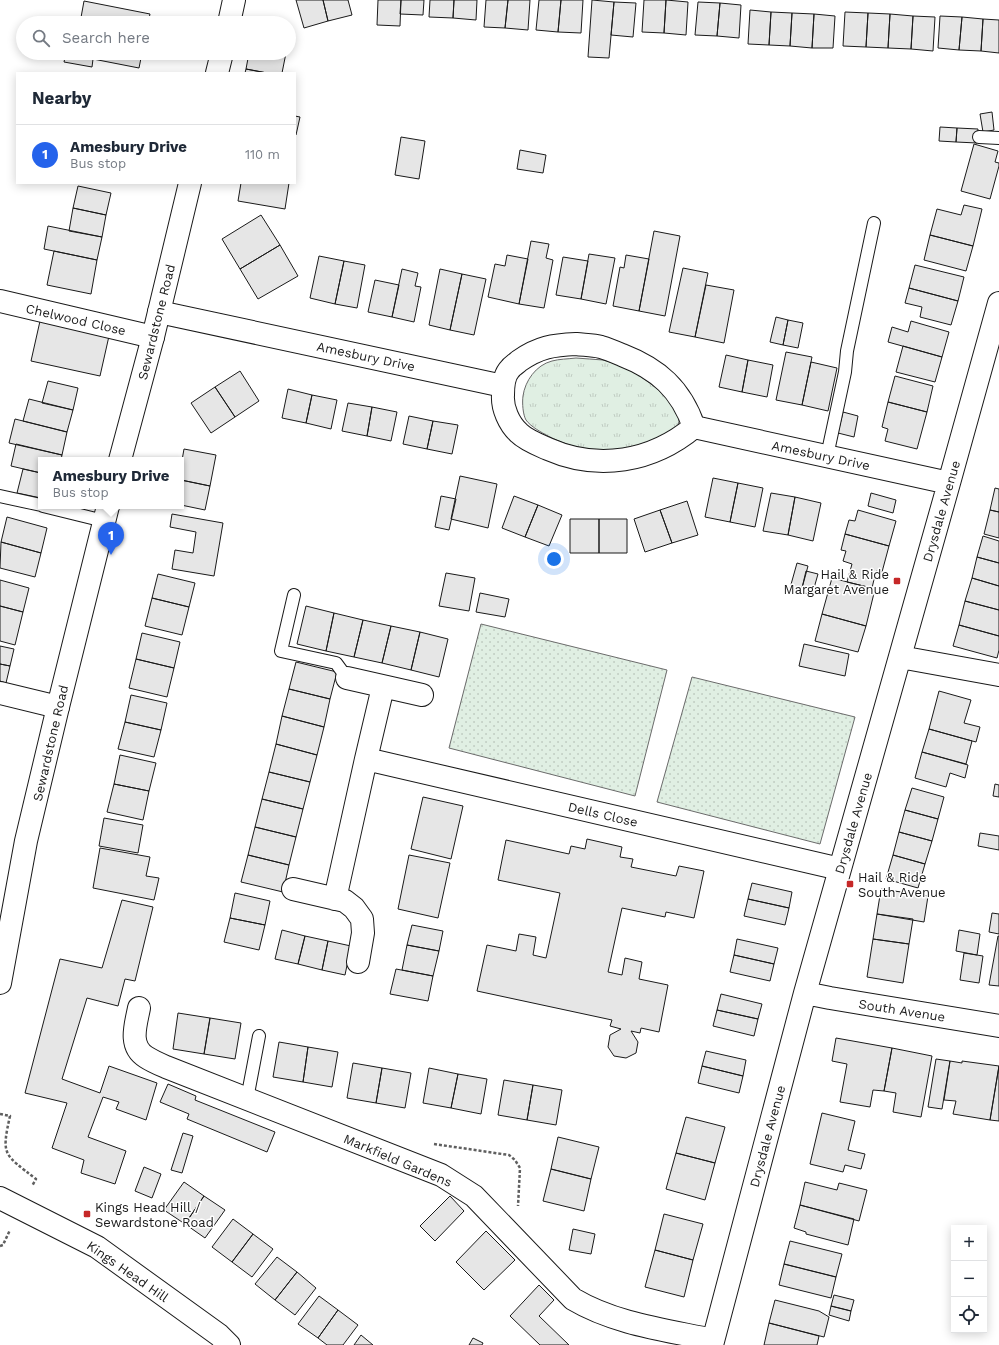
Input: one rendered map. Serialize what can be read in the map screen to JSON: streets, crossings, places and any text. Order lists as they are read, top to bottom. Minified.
{"streets":{"street":["Chelwood Close","Sewardstone Road","Amesbury Drive","Drysdale Avenue","Dells Close","South Avenue","Markfield Gardens","Kings Head Hill"]},"crossings":[["Chelwood Close","Sewardstone Road"],["Sewardstone Road","Amesbury Drive"],["Amesbury Drive","Drysdale Avenue"],["Drysdale Avenue","Dells Close"],["Drysdale Avenue","South Avenue"],["Drysdale Avenue","Markfield Gardens"]],"places":{"transit":["Hail & Ride Margaret Avenue","Hail & Ride South Avenue","Kings Head Hill / Sewardstone Road"]},"page":{"search":"Search here","heading":"Nearby","list":[{"mark":"1","name":"Amesbury Drive","note":"Bus stop","value":"110 m"}],"popup":["Amesbury Drive","Bus stop"],"pins":"1","map_buttons":["+","−"]}}
